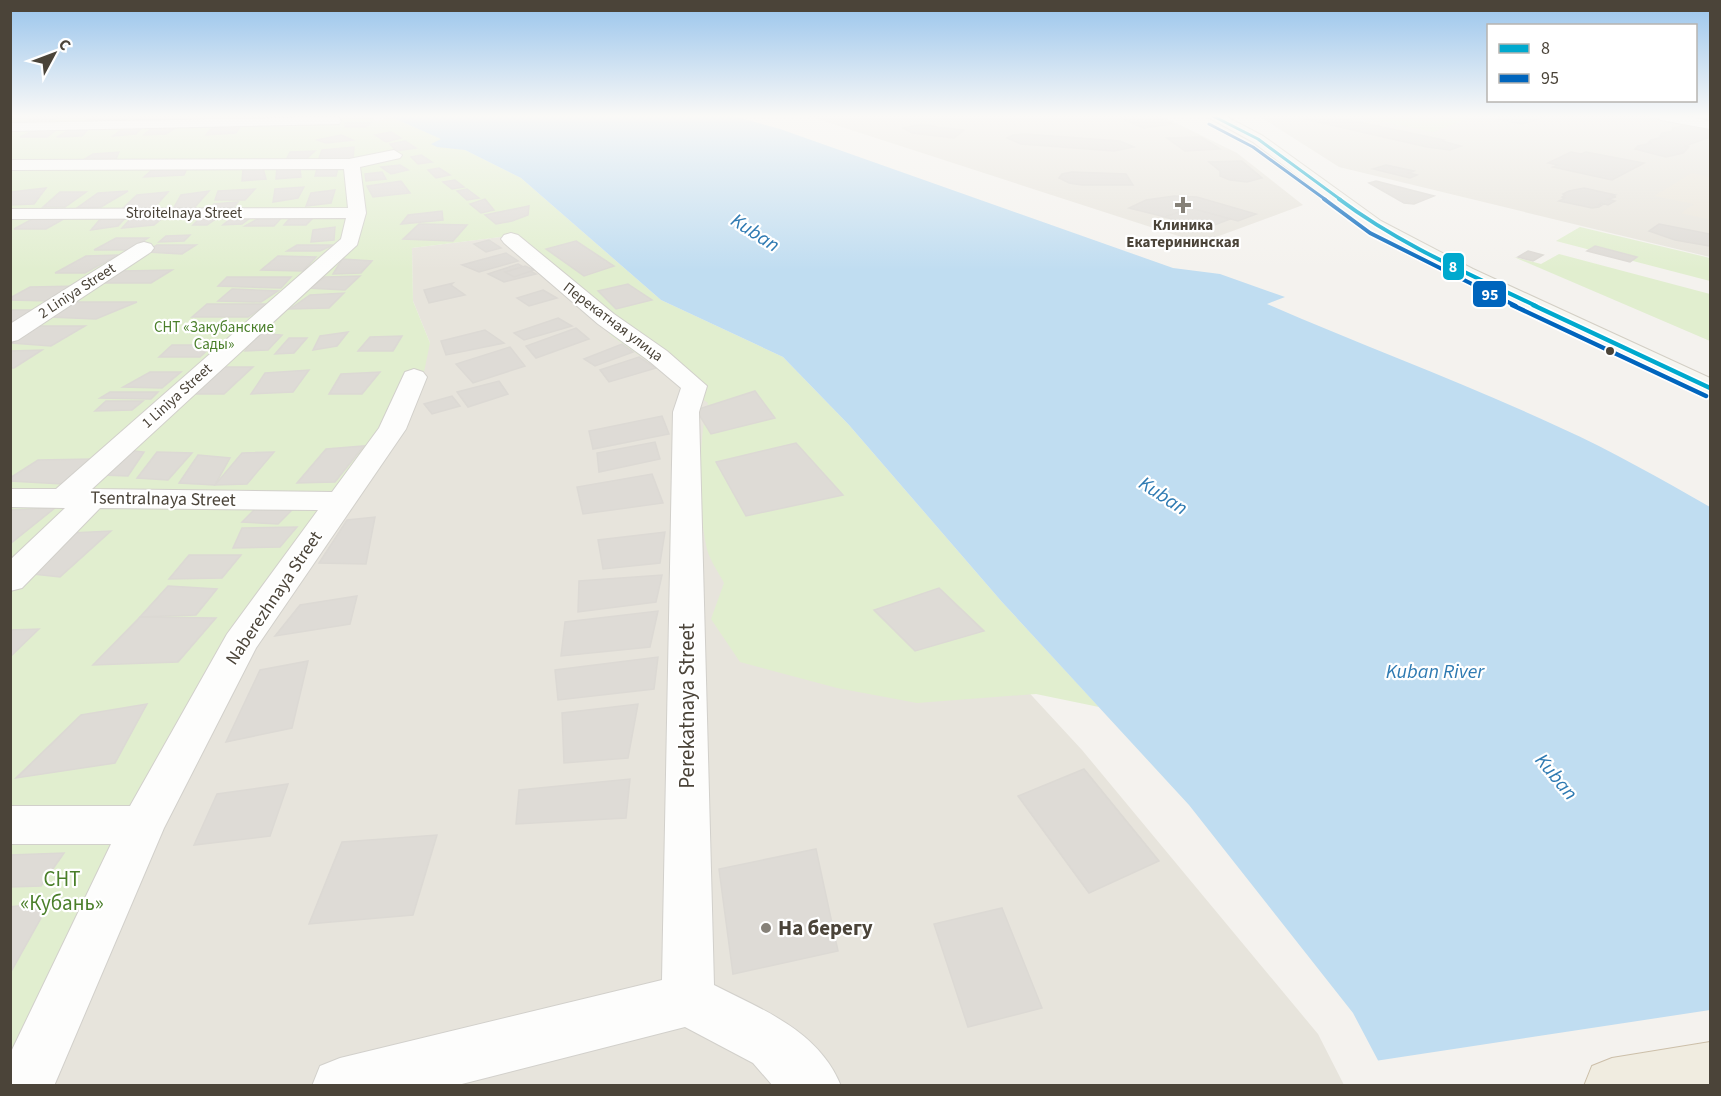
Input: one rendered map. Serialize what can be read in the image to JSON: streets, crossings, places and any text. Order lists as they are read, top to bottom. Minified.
{"streets":{"street":["Stroitelnaya Street","2 Liniya Street","1 Liniya Street","Tsentralnaya Street","Naberezhnaya Street","Perekatnaya Street"]},"crossings":[["Stroitelnaya Street","1 Liniya Street"],["1 Liniya Street","Tsentralnaya Street"],["Tsentralnaya Street","Naberezhnaya Street"]],"water":["Kuban","Kuban River"],"parks":["СНТ «Закубанские Сады»","СНТ «Кубань»"],"places":{"health":["Клиника Екатерининская"],"other":["На берегу"]},"lines":["transit line 8","transit line 95"],"legend":["8","95"],"north":"top right"}
